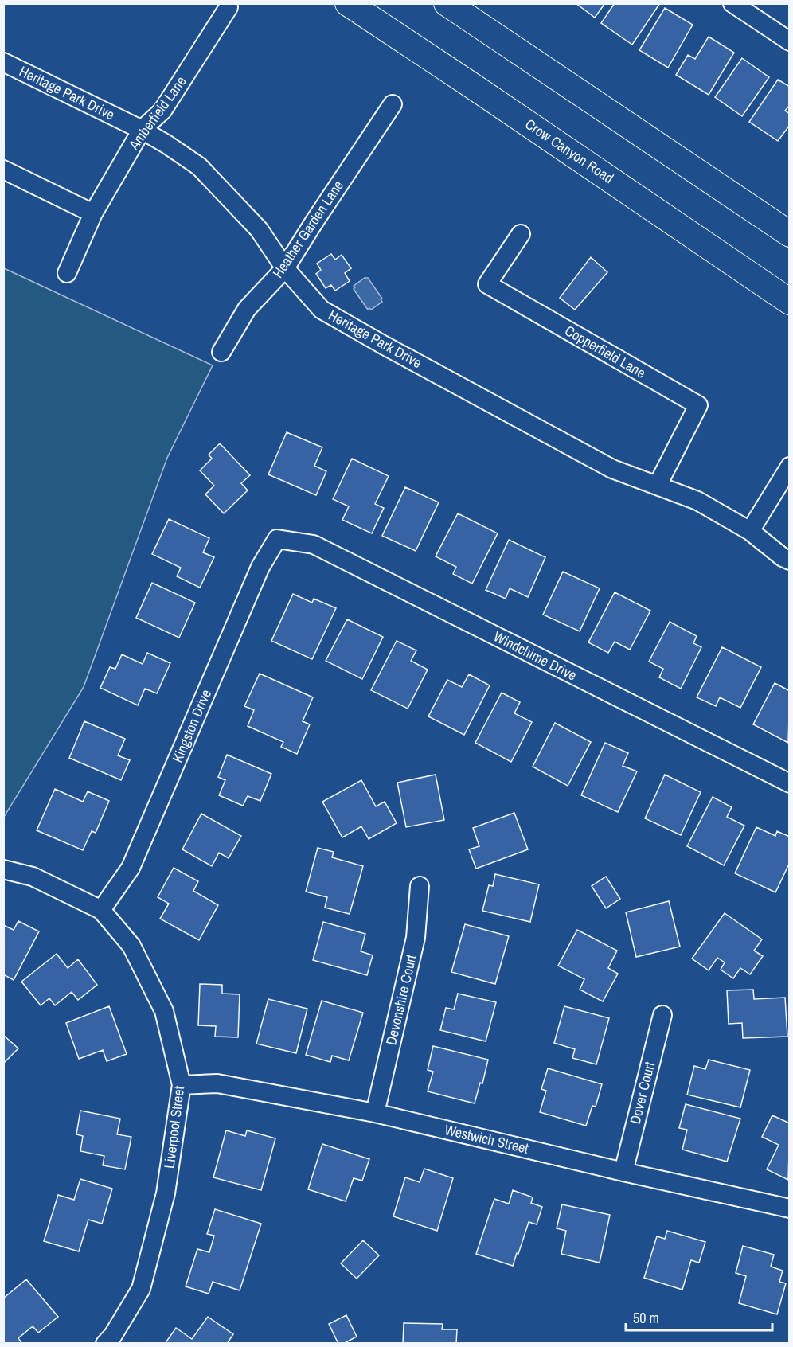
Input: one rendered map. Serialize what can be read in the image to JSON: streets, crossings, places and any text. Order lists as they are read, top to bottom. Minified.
{"streets":{"main road":["Crow Canyon Road"],"street":["Heritage Park Drive","Amberfield Lane","Heather Garden Lane","Copperfield Lane","Windchime Drive","Kingston Drive","Devonshire Court","Dover Court","Liverpool Street","Westwich Street"]},"crossings":[["Heritage Park Drive","Amberfield Lane"],["Heritage Park Drive","Heather Garden Lane"],["Heritage Park Drive","Copperfield Lane"],["Windchime Drive","Kingston Drive"],["Kingston Drive","Liverpool Street"],["Devonshire Court","Westwich Street"],["Dover Court","Westwich Street"],["Liverpool Street","Westwich Street"]],"scale_bar":"50 m"}
